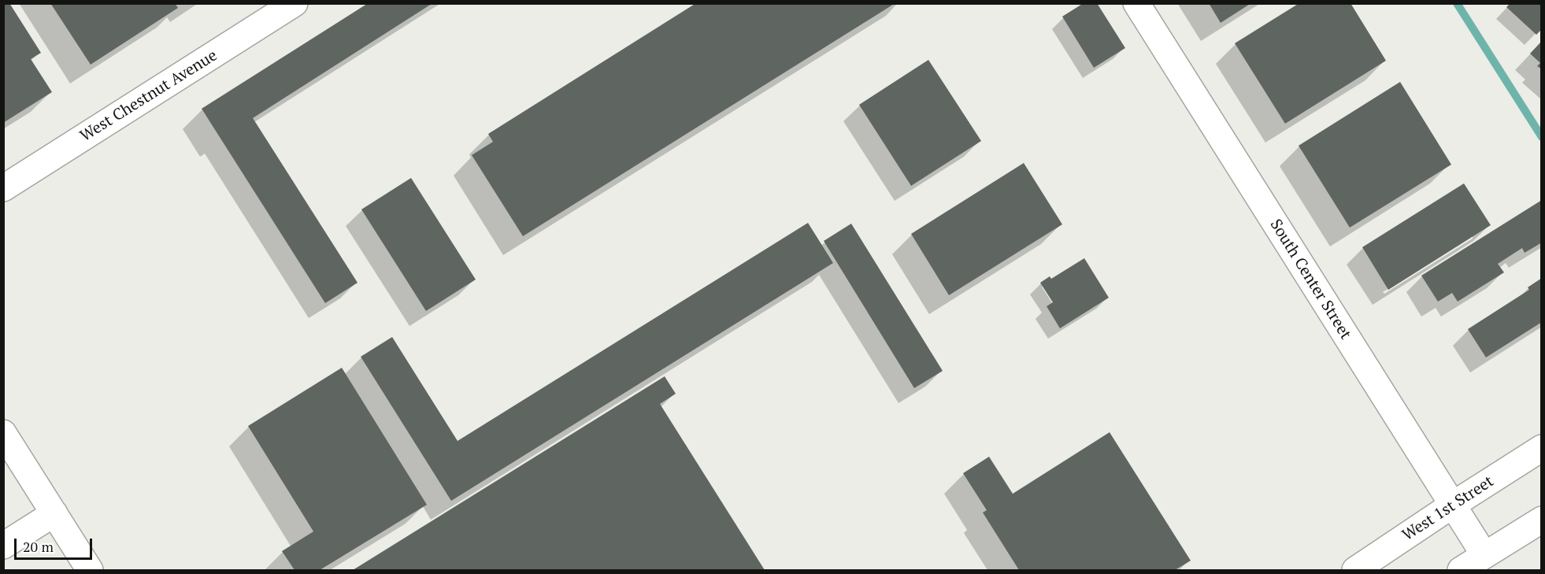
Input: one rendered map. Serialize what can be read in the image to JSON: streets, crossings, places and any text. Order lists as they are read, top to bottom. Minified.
{"streets":{"street":["West Chestnut Avenue","South Center Street","West 1st Street"]},"crossings":[["South Center Street","West 1st Street"]],"scale_bar":"20 m"}
